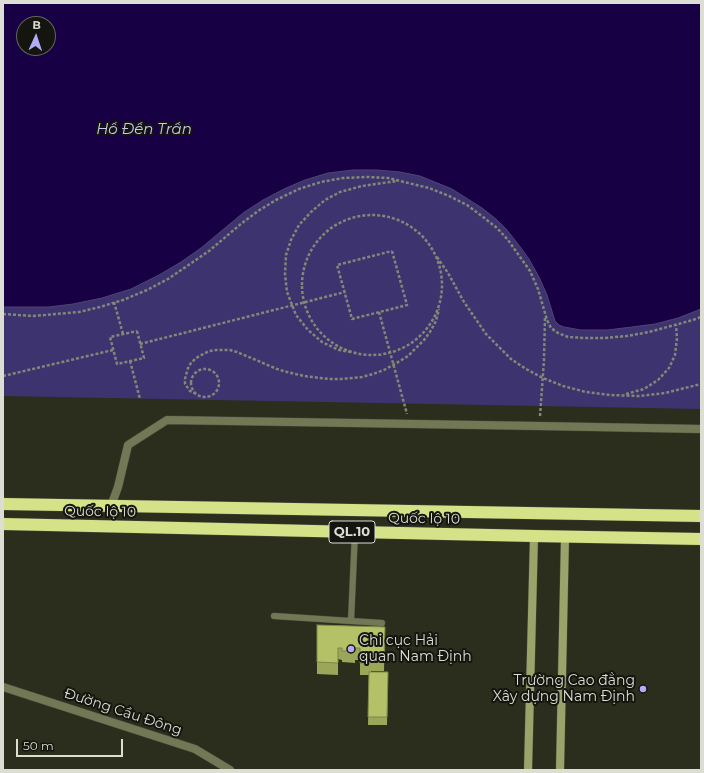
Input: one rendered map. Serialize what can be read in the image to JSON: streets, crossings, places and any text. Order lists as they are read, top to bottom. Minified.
{"streets":{"highway":["Quốc lộ 10","QL.10"],"street":["Đường Cầu Đông"]},"water":["Hồ Đền Trần"],"places":["Chi cục Hải quan Nam Định","Trường Cao đẳng Xây dựng Nam Định"],"scale_bar":"50 m","north":"top"}
